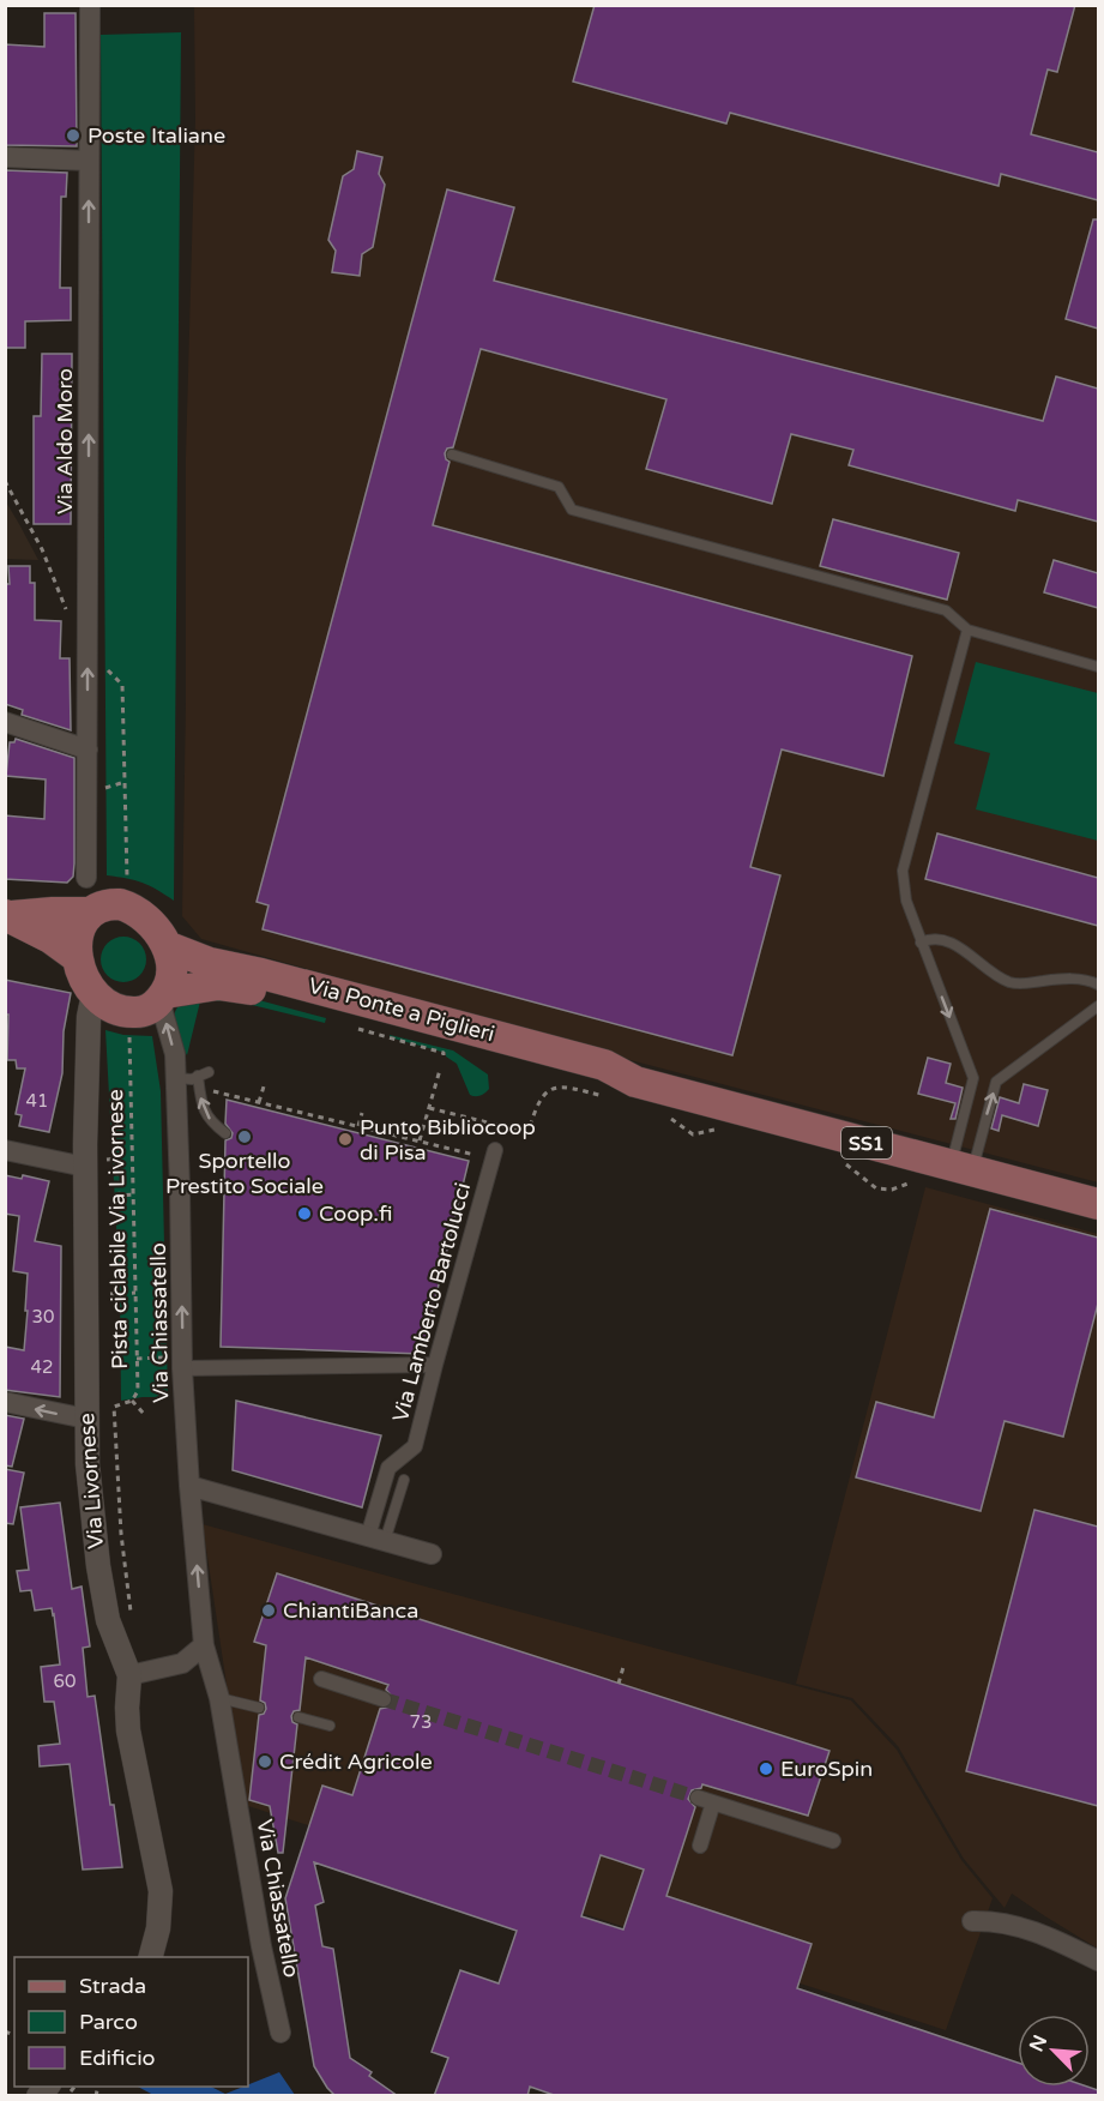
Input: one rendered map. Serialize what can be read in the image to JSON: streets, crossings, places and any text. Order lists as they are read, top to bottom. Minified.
{"streets":{"main road":["Via Ponte a Piglieri","SS1"],"street":["Via Aldo Moro","Via Lamberto Bartolucci","Via Chiassatello","Via Livornese"],"path":["Pista ciclabile Via Livornese"]},"crossings":[["Via Ponte a Piglieri","Via Chiassatello"],["Via Ponte a Piglieri","Via Livornese"],["Via Chiassatello","Via Livornese"]],"one_way":["Via Aldo Moro","Via Chiassatello"],"places":["Poste Italiane","Sportello Prestito Sociale","Punto Bibliocoop di Pisa","Coop.fi","ChiantiBanca","Crédit Agricole","EuroSpin"],"house_numbers":["41","30","42","60","73"],"legend":["Strada","Parco","Edificio"],"north":"top left"}
